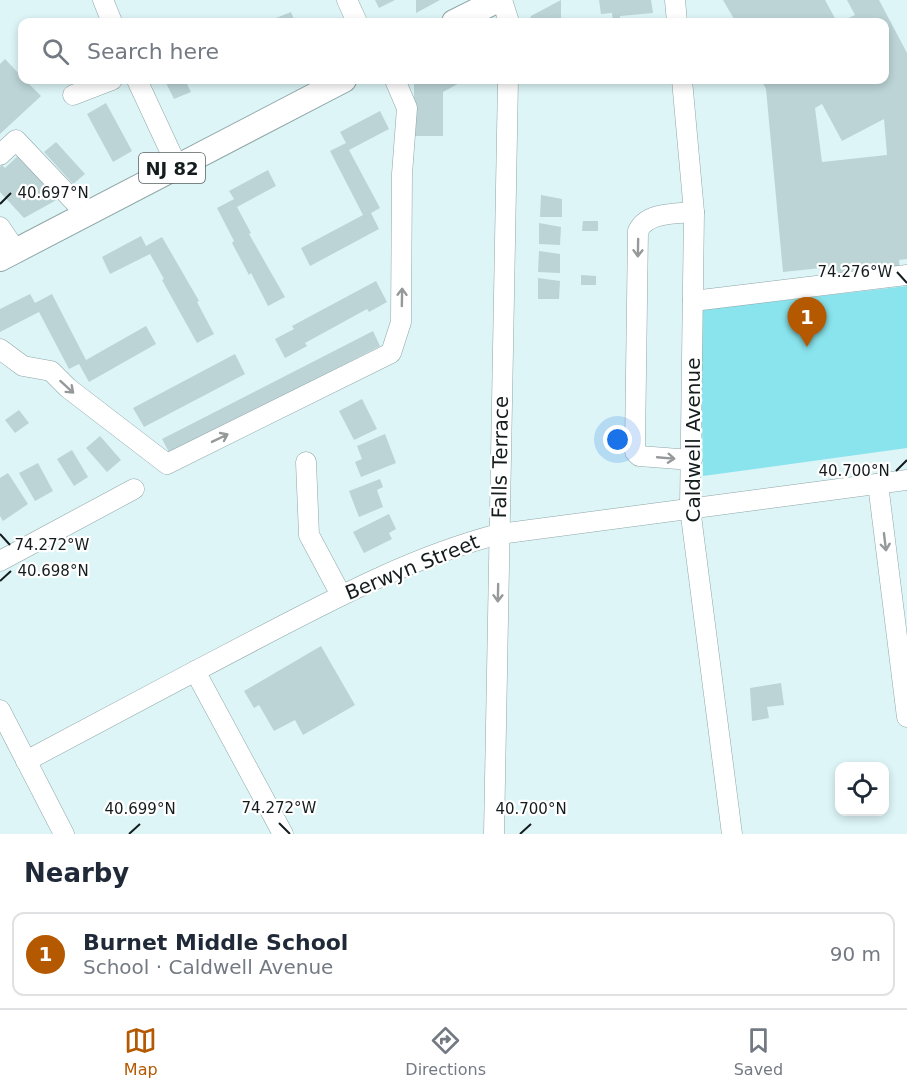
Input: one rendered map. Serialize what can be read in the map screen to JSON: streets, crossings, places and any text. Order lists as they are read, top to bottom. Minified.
{"streets":{"main road":["NJ 82"],"street":["Caldwell Avenue","Falls Terrace","Berwyn Street"]},"crossings":[["Caldwell Avenue","Berwyn Street"],["Falls Terrace","Berwyn Street"]],"one_way":["Falls Terrace"],"page":{"search":"Search here","pins":"1","heading":"Nearby","list":[{"mark":"1","name":"Burnet Middle School","note":"School · Caldwell Avenue","value":"90 m"}],"nav":["Map","Directions","Saved"]},"coordinates":["40.697°N","74.276°W","40.700°N","74.272°W","40.698°N","40.699°N"]}
